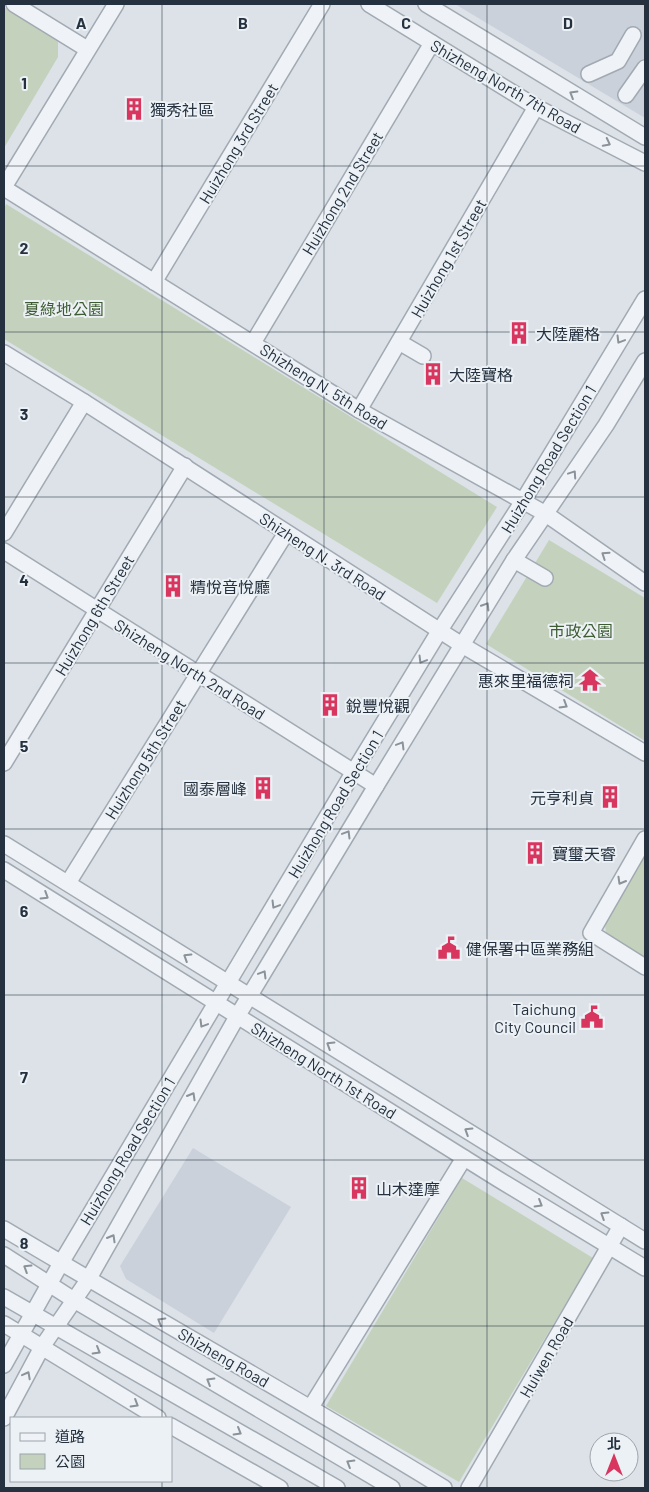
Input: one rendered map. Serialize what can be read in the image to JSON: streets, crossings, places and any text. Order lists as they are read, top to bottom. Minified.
{"streets":{"street":["Shizheng North 7th Road","Huizhong 3rd Street","Huizhong 2nd Street","Huizhong 1st Street","Shizheng N. 5th Road","Huizhong Road Section 1","Shizheng N. 3rd Road","Huizhong 6th Street","Shizheng North 2nd Road","Huizhong 5th Street","Shizheng North 1st Road","Shizheng Road","Huiwen Road"]},"crossings":[["Shizheng North 7th Road","Huizhong 2nd Street"],["Shizheng North 7th Road","Huizhong 1st Street"],["Huizhong 3rd Street","Shizheng N. 5th Road"],["Huizhong 2nd Street","Shizheng N. 5th Road"],["Huizhong 1st Street","Shizheng N. 5th Road"],["Shizheng N. 5th Road","Huizhong Road Section 1"],["Huizhong Road Section 1","Shizheng N. 3rd Road"],["Huizhong Road Section 1","Shizheng North 2nd Road"],["Huizhong Road Section 1","Shizheng North 1st Road"],["Huizhong Road Section 1","Shizheng Road"],["Shizheng N. 3rd Road","Huizhong 6th Street"],["Shizheng N. 3rd Road","Huizhong 5th Street"],["Huizhong 6th Street","Shizheng North 2nd Road"],["Shizheng North 2nd Road","Huizhong 5th Street"],["Huizhong 5th Street","Shizheng North 1st Road"],["Shizheng North 1st Road","Huiwen Road"]],"parks":["夏綠地公園","市政公園"],"places":{"building":["獨秀社區","大陸麗格","大陸寶格","精悅音悅廳","銳豐悅觀","國泰層峰","元亨利貞","寶璽天睿","山木達摩"],"temple":["惠來里福德祠"],"public building":["健保署中區業務組","Taichung City Council"]},"legend":["道路","公園"],"north":"top","grid":{"columns":["A","B","C","D"],"rows":["1","2","3","4","5","6","7","8"]}}
